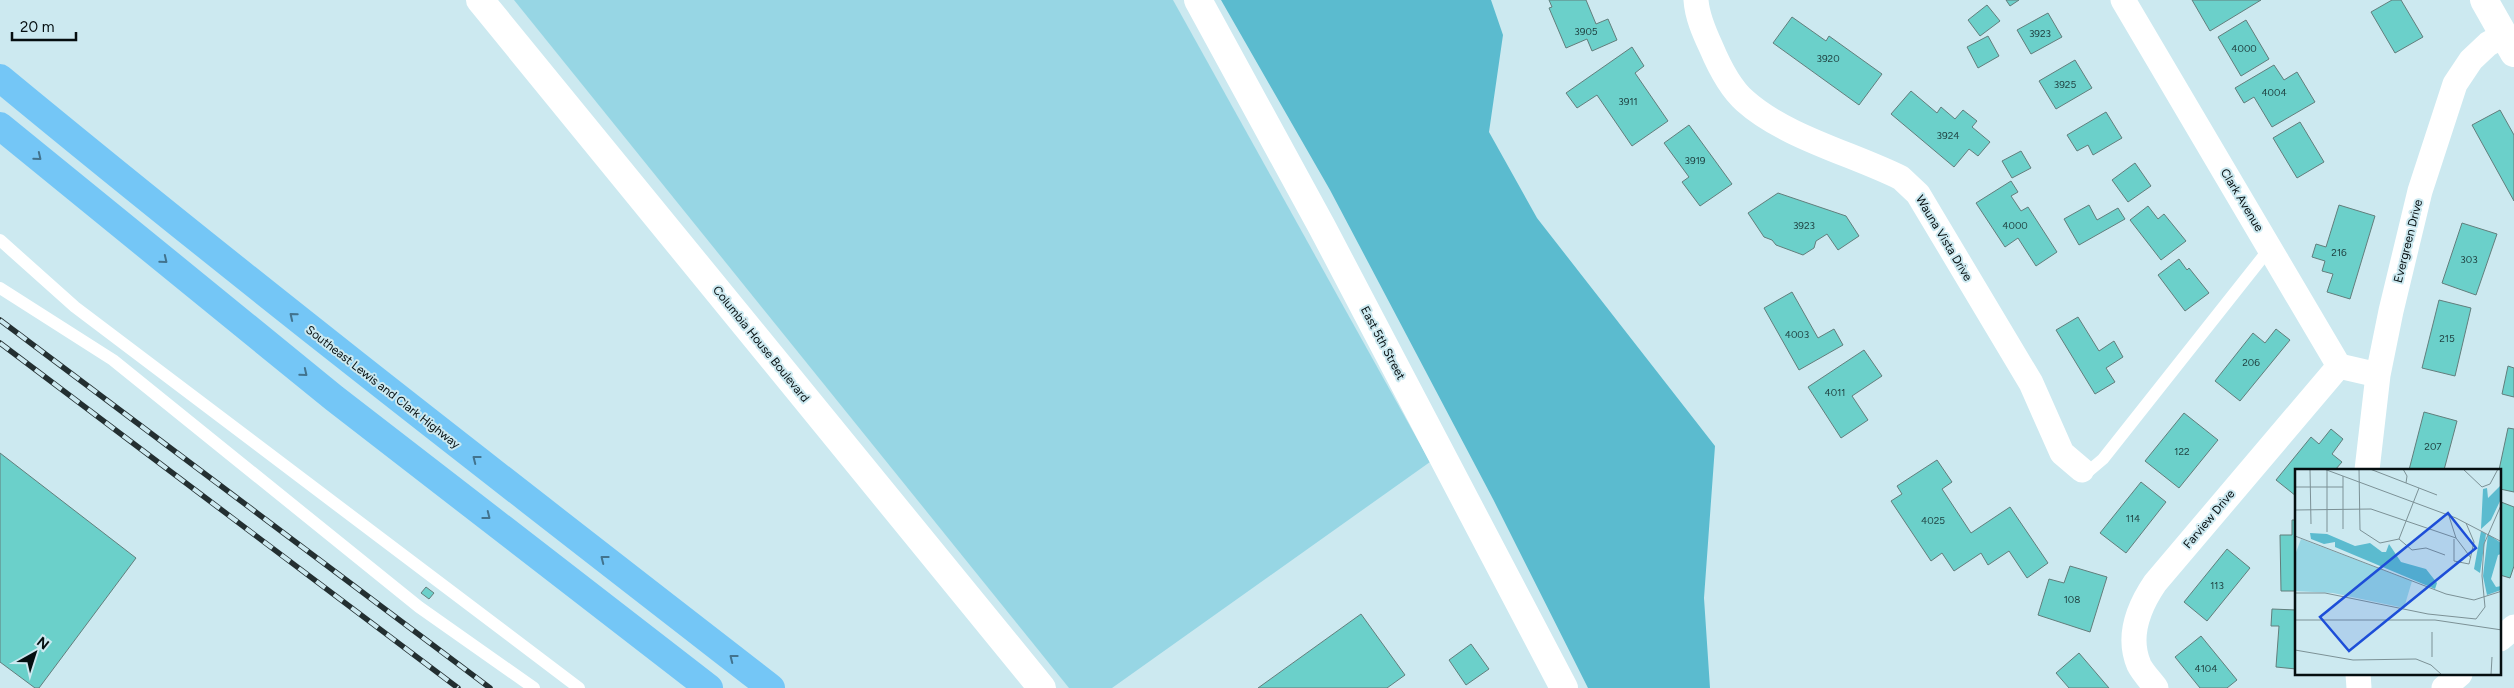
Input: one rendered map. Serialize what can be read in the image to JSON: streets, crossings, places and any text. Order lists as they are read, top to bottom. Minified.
{"streets":{"highway":["Southeast Lewis and Clark Highway"],"street":["Clark Avenue","Wauna Vista Drive","Evergreen Drive","East 5th Street","Columbia House Boulevard","Farview Drive"]},"crossings":[["Clark Avenue","Farview Drive"]],"house_numbers":["3905","3923","4000","3920","3925","4004","3911","3924","3919","3923","4000","216","303","4003","215","206","4011","207","122","114","4025","113","108","4104"],"scale_bar":"20 m","north":"top right"}
